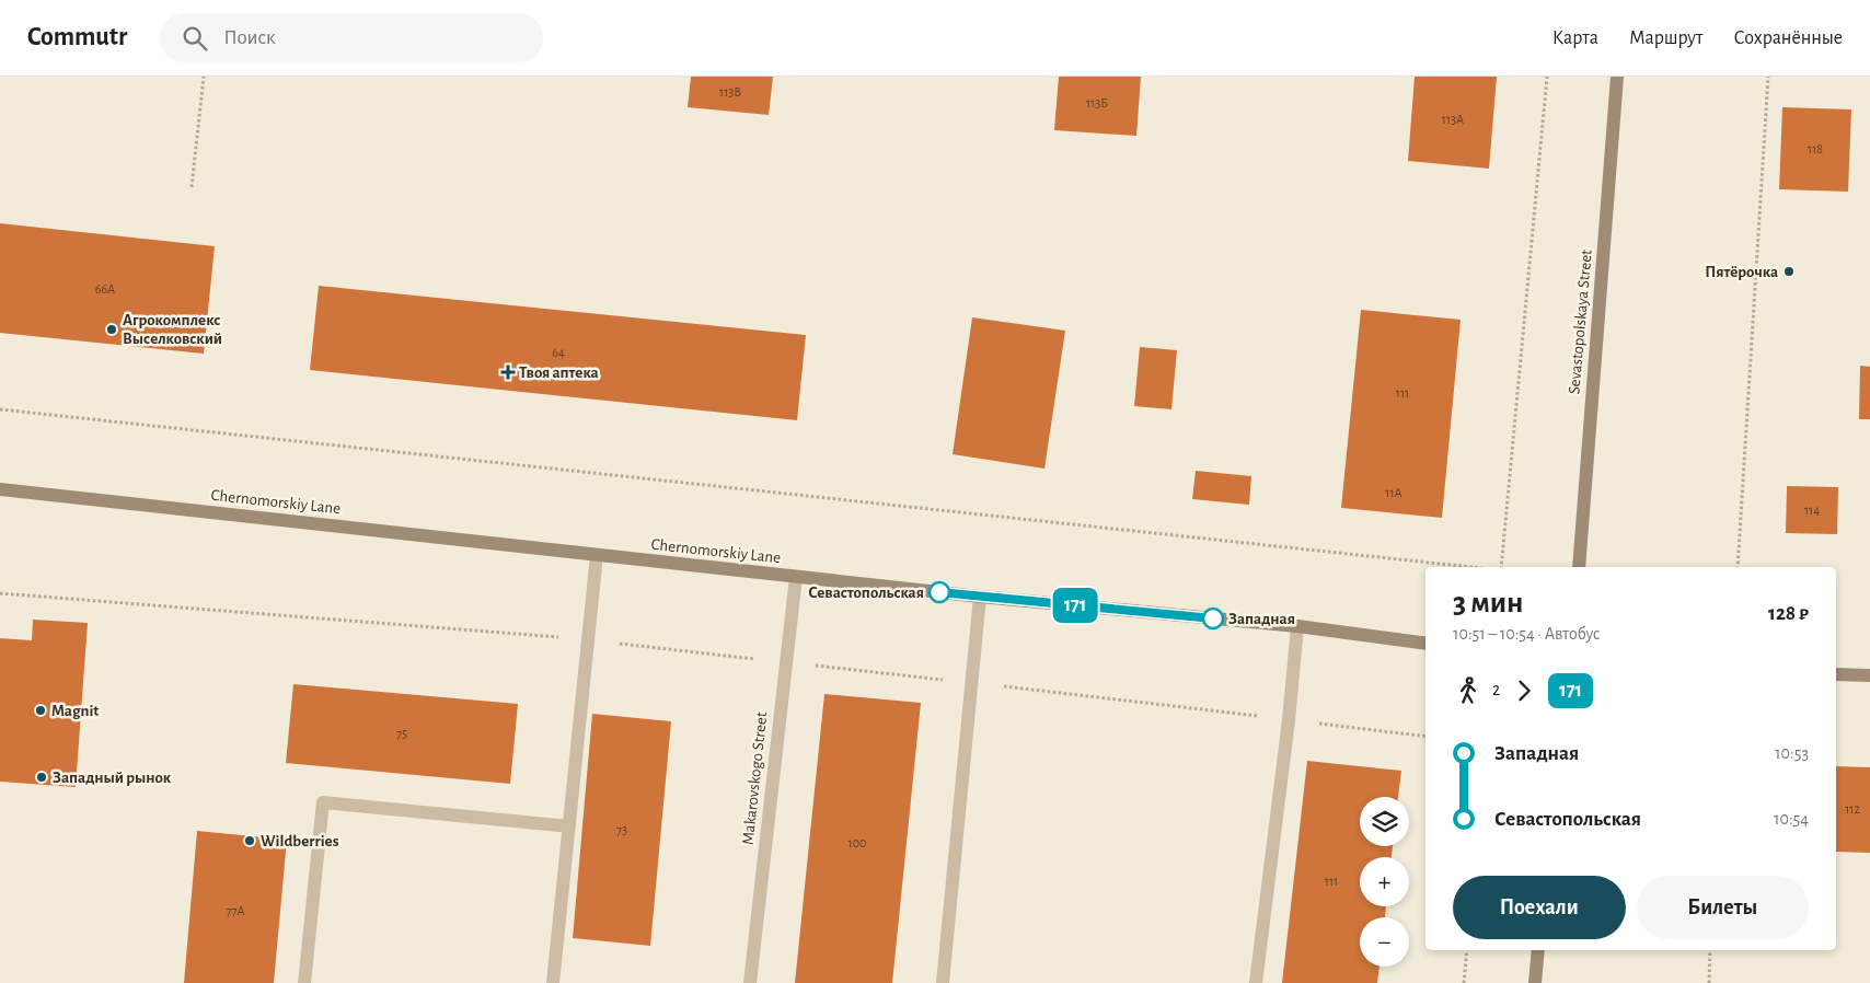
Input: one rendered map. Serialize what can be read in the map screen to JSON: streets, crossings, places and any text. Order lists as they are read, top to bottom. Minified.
{"streets":{"street":["Sevastopolskaya Street","Chernomorskiy Lane","Makarovskogo Street"]},"crossings":[["Chernomorskiy Lane","Makarovskogo Street"]],"places":{"other":["Пятёрочка","Агрокомплекс Выселковский","Севастопольская","Западная","Magnit","Западный рынок","Wildberries"],"health":["Твоя аптека"]},"lines":["bus line 171"],"house_numbers":["113В","113Б","113А","118","66А","64","111","11А","114","75","112","73","100","111","77А"],"page":{"header":"Commutr","search":"Поиск","nav":["Карта","Маршрут","Сохранённые"],"on_map":"171","heading":["3 мин","10:51 – 10:54 · Автобус","128 ₽"],"legs":["2","171"],"list":[{"name":"Западная","value":"10:53"},{"name":"Севастопольская","value":"10:54"}],"map_buttons":["+","−"],"buttons":["Поехали","Билеты"]}}
